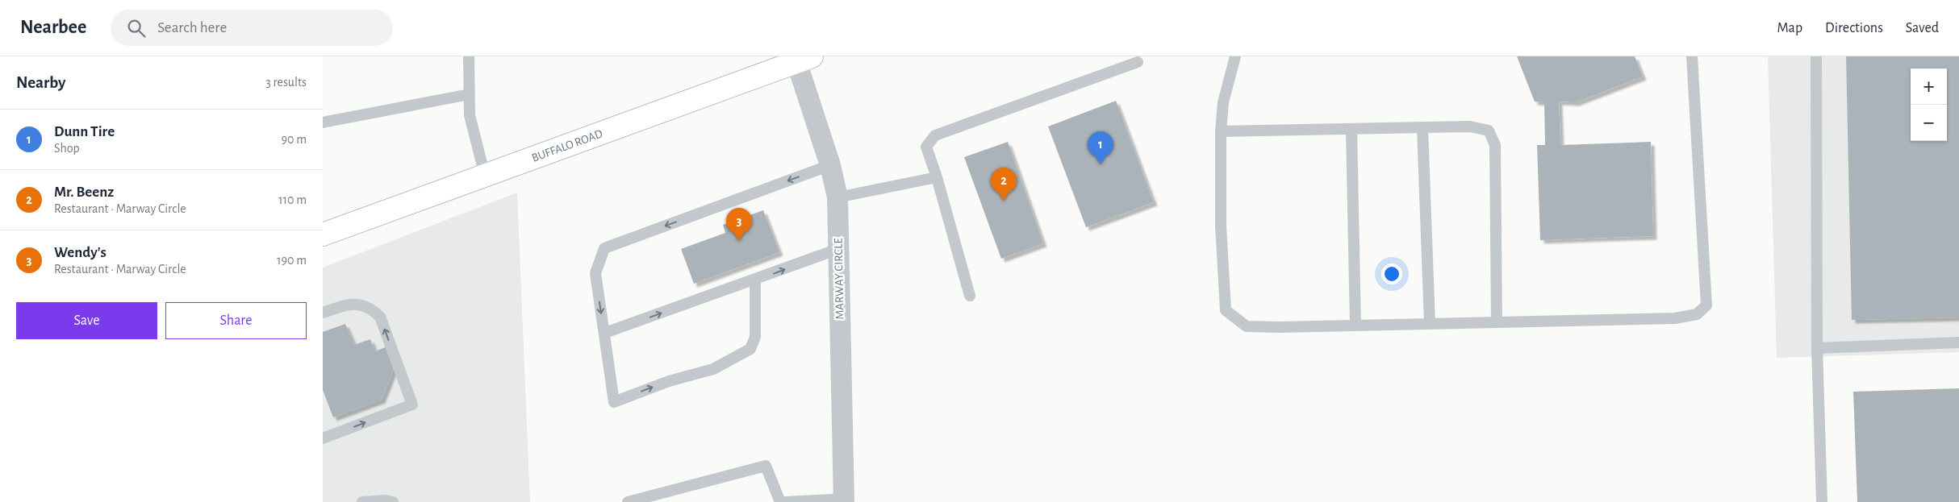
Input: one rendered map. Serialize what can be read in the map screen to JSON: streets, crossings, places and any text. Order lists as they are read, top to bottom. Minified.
{"streets":{"main road":["BUFFALO ROAD"],"street":["MARWAY CIRCLE"]},"crossings":[["BUFFALO ROAD","MARWAY CIRCLE"]],"page":{"header":"Nearbee","search":"Search here","nav":["Map","Directions","Saved"],"heading":["Nearby","3 results"],"map_buttons":["+","−"],"list":[{"mark":"1","name":"Dunn Tire","note":"Shop","value":"90 m"},{"mark":"2","name":"Mr. Beenz","note":"Restaurant · Marway Circle","value":"110 m"},{"mark":"3","name":"Wendy's","note":"Restaurant · Marway Circle","value":"190 m"}],"pins":["1","2","3"],"buttons":["Save","Share"]}}
